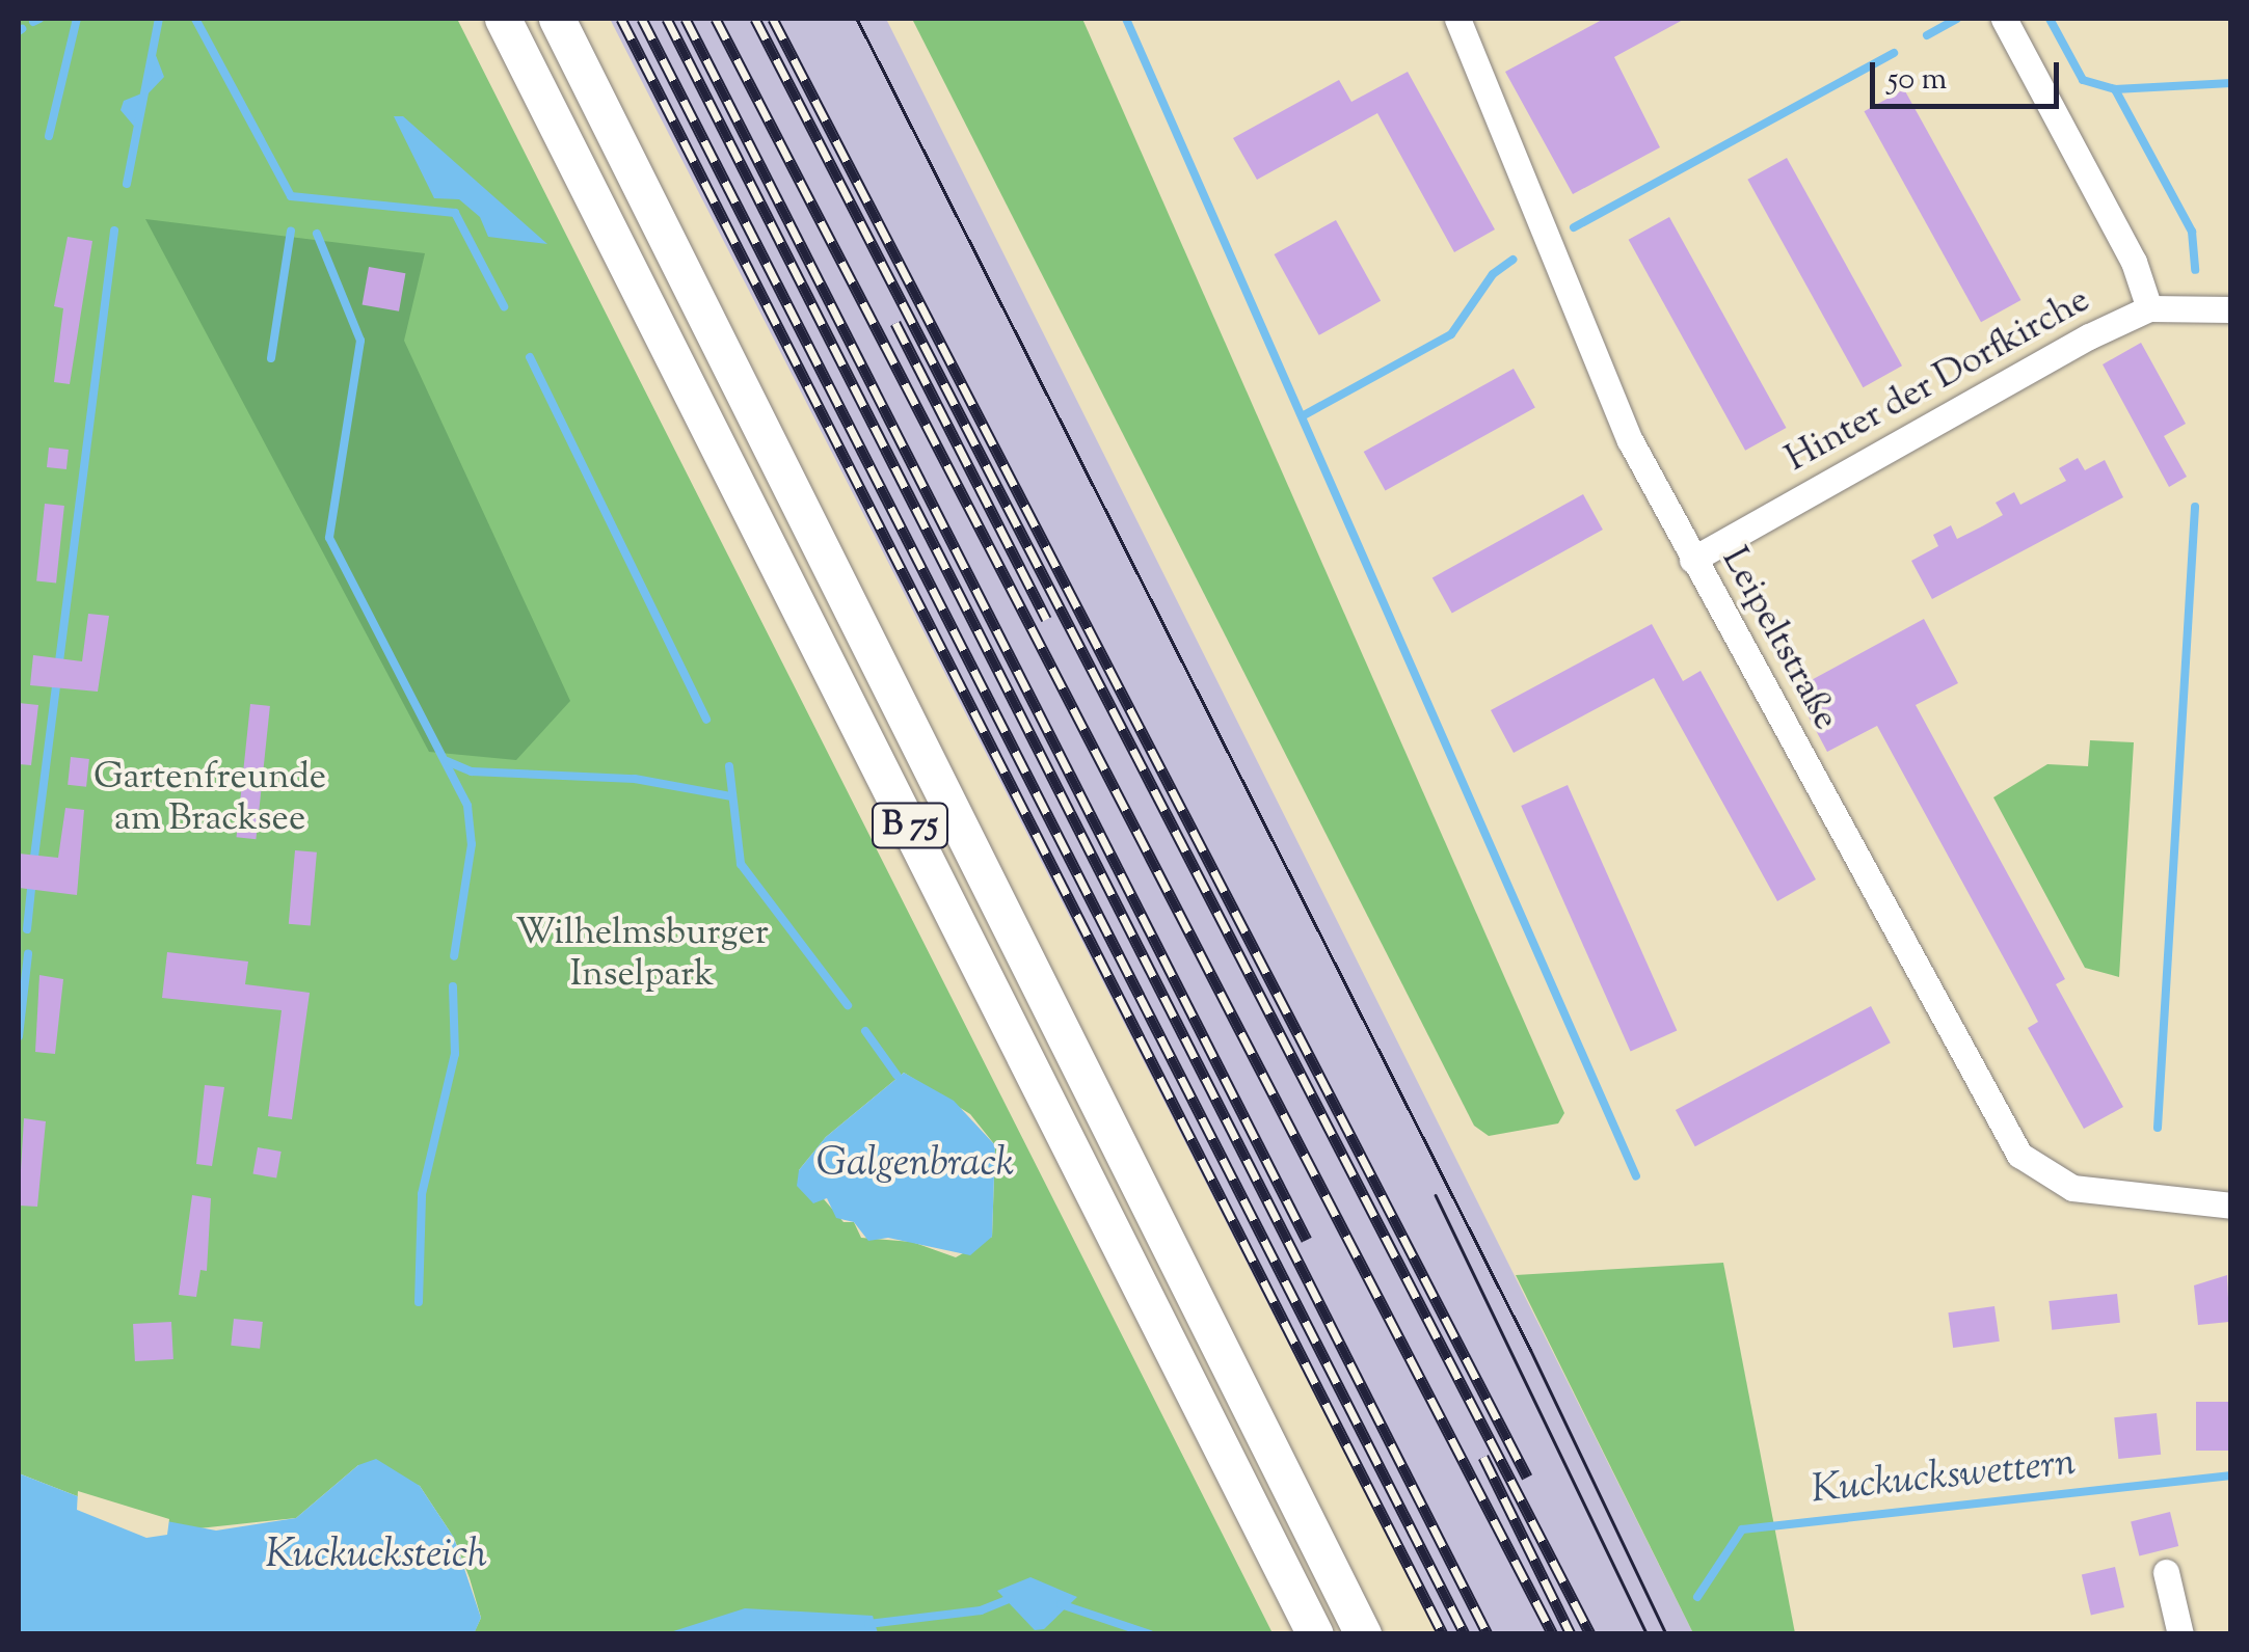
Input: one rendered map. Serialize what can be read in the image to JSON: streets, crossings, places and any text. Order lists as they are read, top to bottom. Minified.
{"streets":{"highway":["B 75"],"street":["Hinter der Dorfkirche","Leipeltstraße"]},"crossings":[["Hinter der Dorfkirche","Leipeltstraße"]],"water":["Galgenbrack","Kuckuckswettern","Kuckucksteich"],"parks":["Gartenfreunde am Bracksee","Wilhelmsburger Inselpark"],"scale_bar":"50 m"}
